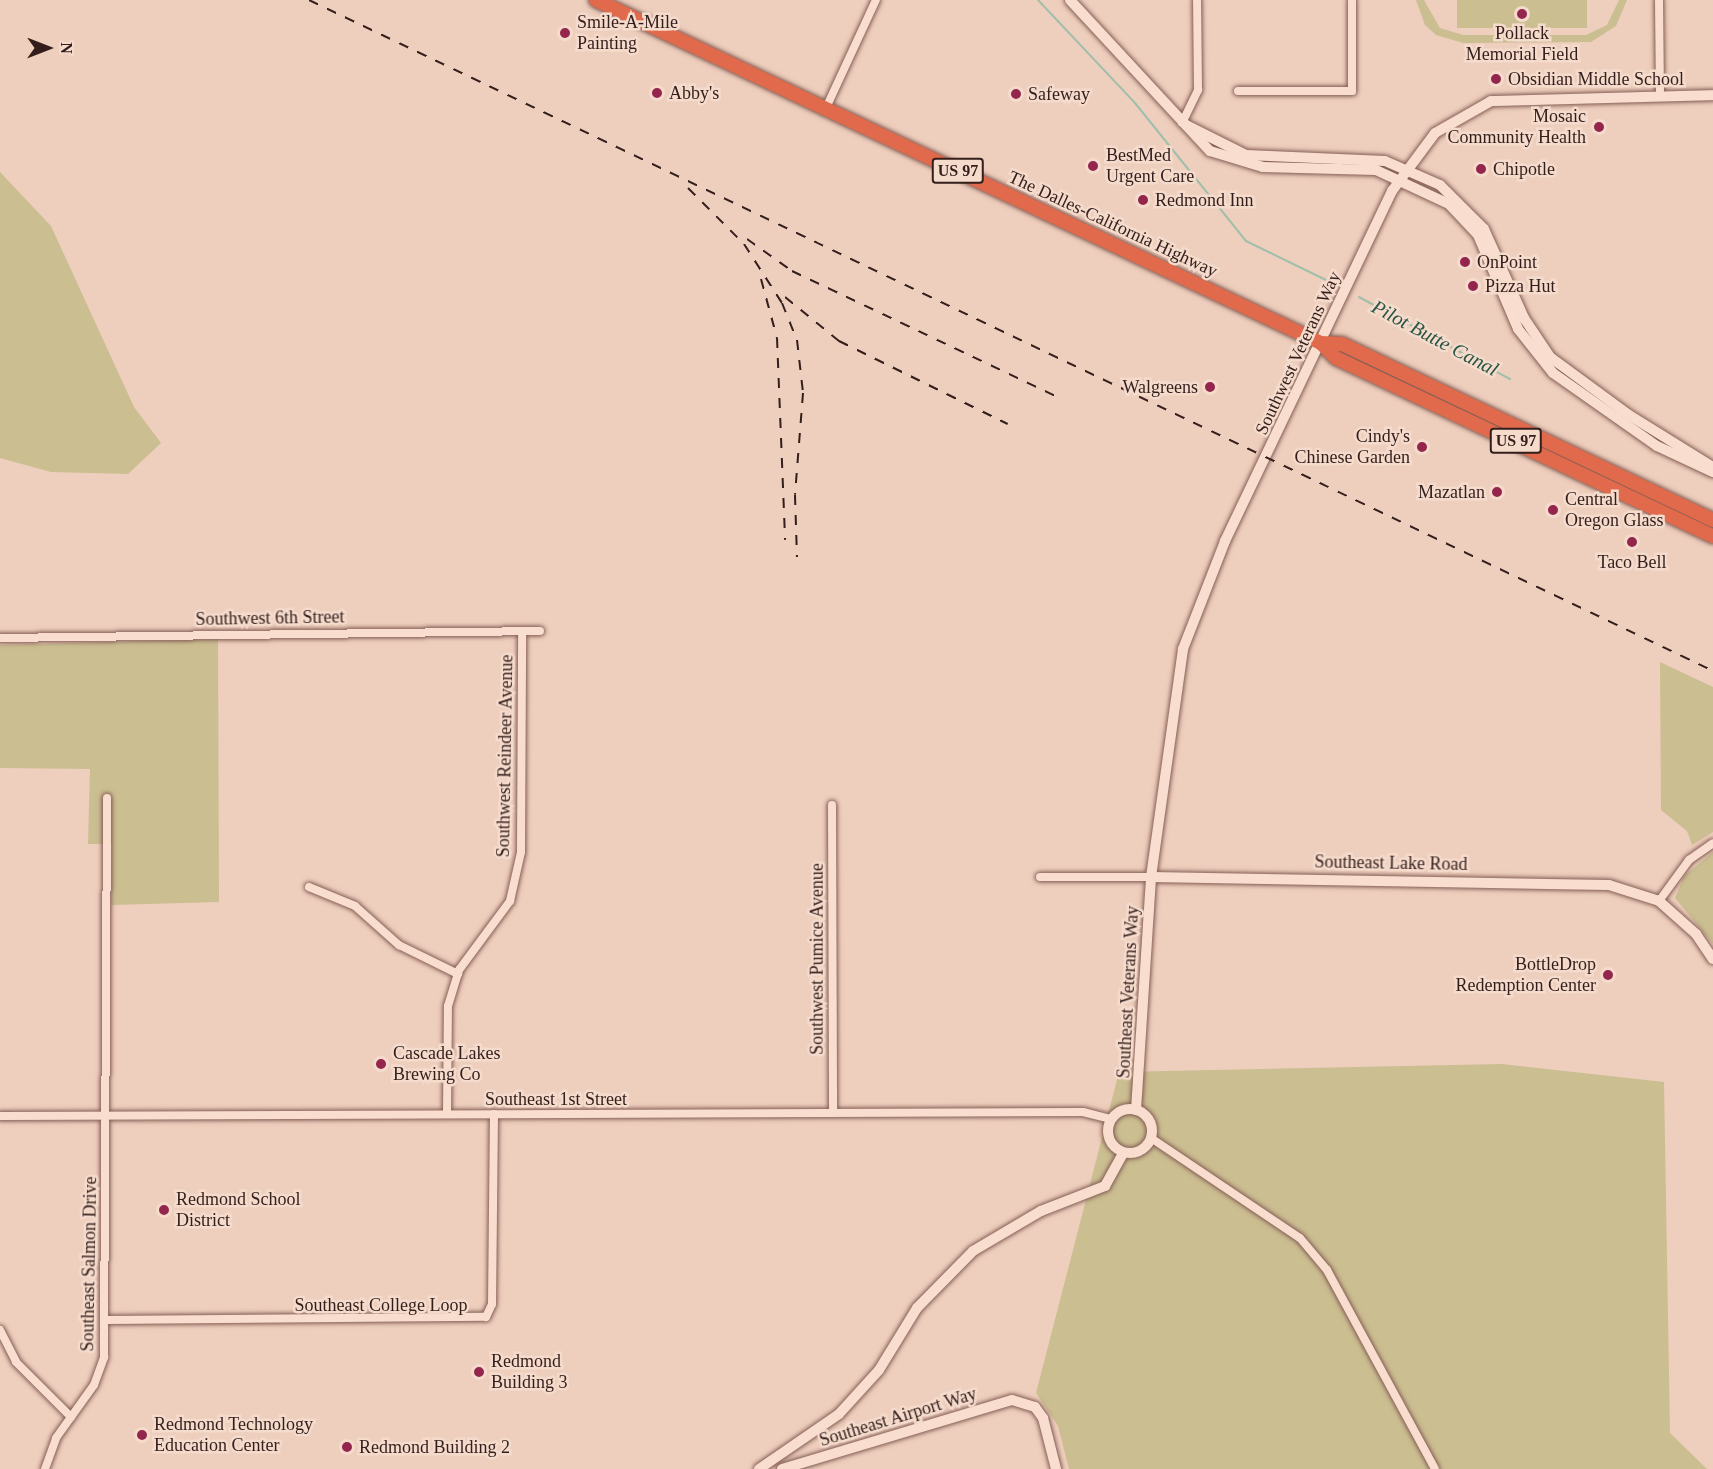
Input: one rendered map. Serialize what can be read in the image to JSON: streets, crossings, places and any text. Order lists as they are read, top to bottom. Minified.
{"streets":{"highway":["US 97","The Dalles-California Highway"],"main road":["Southwest Veterans Way","Southeast Lake Road","Southeast Veterans Way","Southeast Airport Way"],"street":["Southwest 6th Street","Southwest Reindeer Avenue","Southwest Pumice Avenue","Southeast 1st Street","Southeast Salmon Drive","Southeast College Loop"]},"crossings":[["The Dalles-California Highway","Southwest Veterans Way"],["Southwest Veterans Way","Southeast Lake Road"],["Southwest Veterans Way","Southeast Veterans Way"],["Southwest 6th Street","Southwest Reindeer Avenue"],["Southwest Reindeer Avenue","Southeast 1st Street"],["Southeast Lake Road","Southeast Veterans Way"],["Southwest Pumice Avenue","Southeast 1st Street"],["Southeast Veterans Way","Southeast 1st Street"],["Southeast 1st Street","Southeast Salmon Drive"],["Southeast 1st Street","Southeast College Loop"],["Southeast Salmon Drive","Southeast College Loop"]],"water":["Pilot Butte Canal"],"places":["Pollack Memorial Field","Smile-A-Mile Painting","Obsidian Middle School","Abby's","Safeway","Mosaic Community Health","BestMed Urgent Care","Chipotle","Redmond Inn","OnPoint","Pizza Hut","Walgreens","Cindy's Chinese Garden","Mazatlan","Central Oregon Glass","Taco Bell","BottleDrop Redemption Center","Cascade Lakes Brewing Co","Redmond School District","Redmond Building 3","Redmond Technology Education Center","Redmond Building 2"],"north":"right"}
